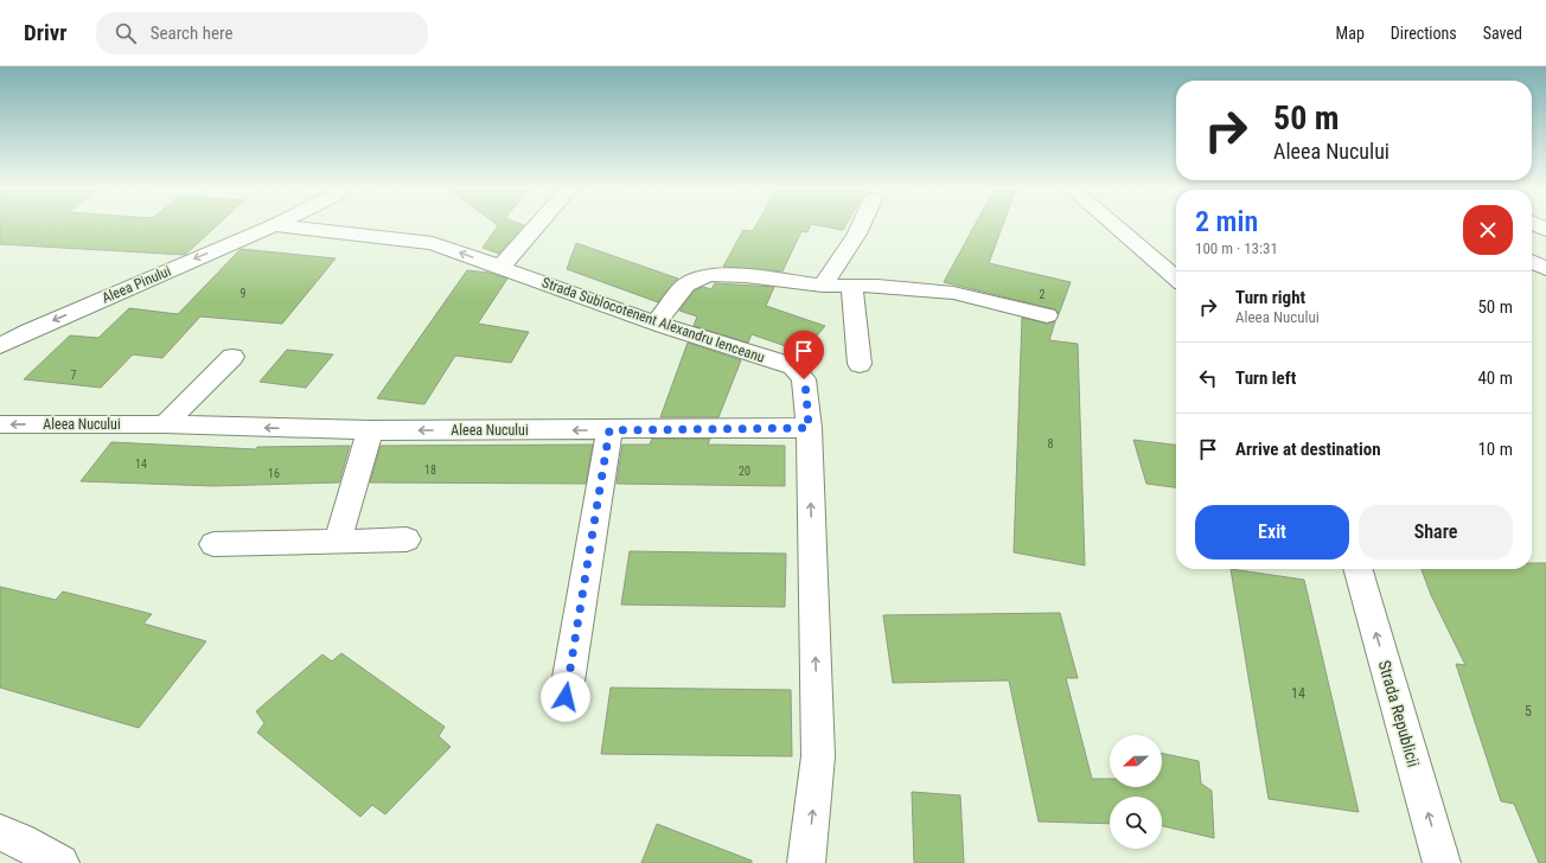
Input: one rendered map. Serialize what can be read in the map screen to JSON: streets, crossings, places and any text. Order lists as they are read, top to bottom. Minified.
{"streets":{"street":["Aleea Pinului","Strada Sublocotenent Alexandru Ienceanu","Aleea Nucului","Strada Republicii"]},"crossings":[["Strada Sublocotenent Alexandru Ienceanu","Aleea Nucului"]],"one_way":["Strada Republicii"],"house_numbers":["9","2","7","8","14","18","20","16","14","5"],"north":"left","page":{"header":"Drivr","search":"Search here","nav":["Map","Directions","Saved"],"turn":["50 m","Aleea Nucului"],"heading":["2 min","100 m · 13:31"],"list":[{"name":"Turn right","note":"Aleea Nucului","value":"50 m"},{"name":"Turn left","value":"40 m"},{"name":"Arrive at destination","value":"10 m"}],"buttons":["Exit","Share"]}}
